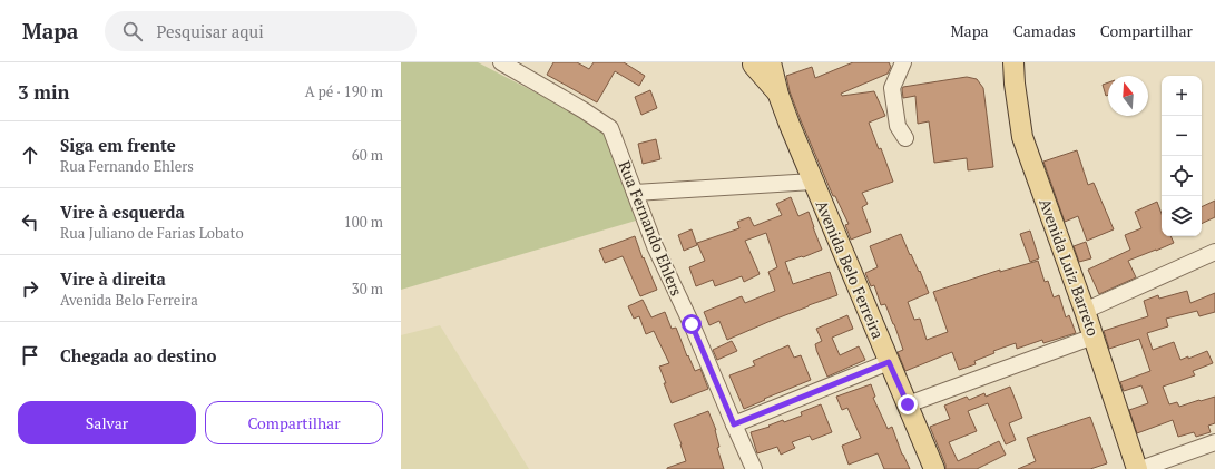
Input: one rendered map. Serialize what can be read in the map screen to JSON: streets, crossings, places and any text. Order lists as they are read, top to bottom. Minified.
{"streets":{"main road":["Avenida Luiz Barreto","Avenida Belo Ferreira"],"street":["Rua Fernando Ehlers"]},"north":"top","page":{"header":"Mapa","search":"Pesquisar aqui","nav":["Mapa","Camadas","Compartilhar"],"heading":["3 min","A pé · 190 m"],"map_buttons":["+","−"],"list":[["Siga em frente","Rua Fernando Ehlers","60 m"],["Vire à esquerda","Rua Juliano de Farias Lobato","100 m"],["Vire à direita","Avenida Belo Ferreira","30 m"],"Chegada ao destino"],"buttons":["Salvar","Compartilhar"]}}
